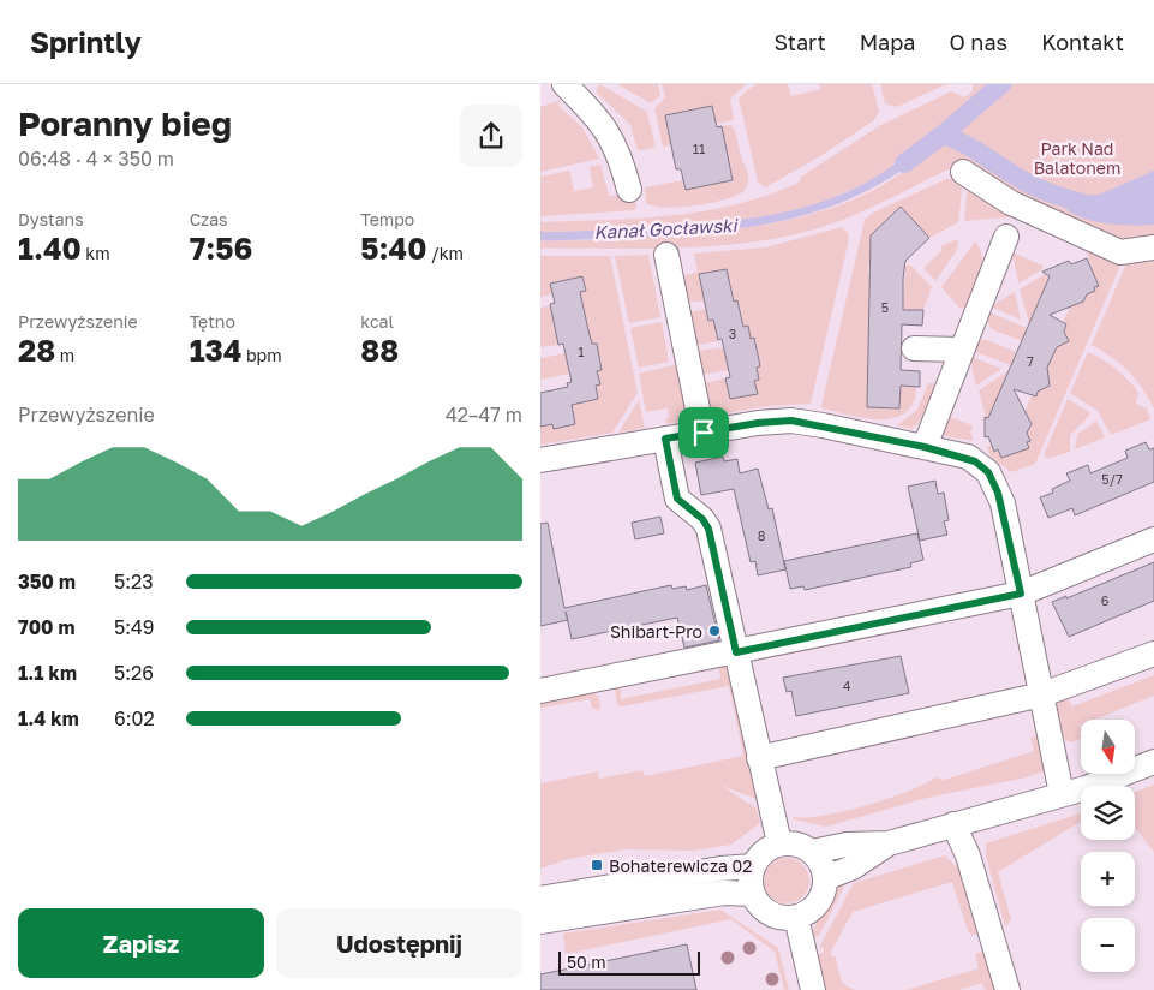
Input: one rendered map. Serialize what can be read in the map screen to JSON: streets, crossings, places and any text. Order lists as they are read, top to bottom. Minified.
{"water":["Kanał Gocławski"],"parks":["Park Nad Balatonem"],"places":{"other":["Shibart-Pro"],"transit":["Bohaterewicza 02"]},"house_numbers":["11","5","3","1","7","5/7","8","6","4"],"scale_bar":"50 m","north":"bottom","page":{"header":"Sprintly","nav":["Start","Mapa","O nas","Kontakt"],"heading":["Poranny bieg","06:48 · 4 × 350 m"],"stats":[["Dystans","1.40 km"],["Czas","7:56"],["Tempo","5:40 /km"],["Przewyższenie","28 m"],["Tętno","134 bpm"],["kcal","88"]],"chart":["Przewyższenie","42–47 m"],"list":[{"name":"350 m","note":"5:23"},{"name":"700 m","note":"5:49"},{"name":"1.1 km","note":"5:26"},{"name":"1.4 km","note":"6:02"}],"map_buttons":["+","−"],"buttons":["Zapisz","Udostępnij"],"scale":"50 m"}}
